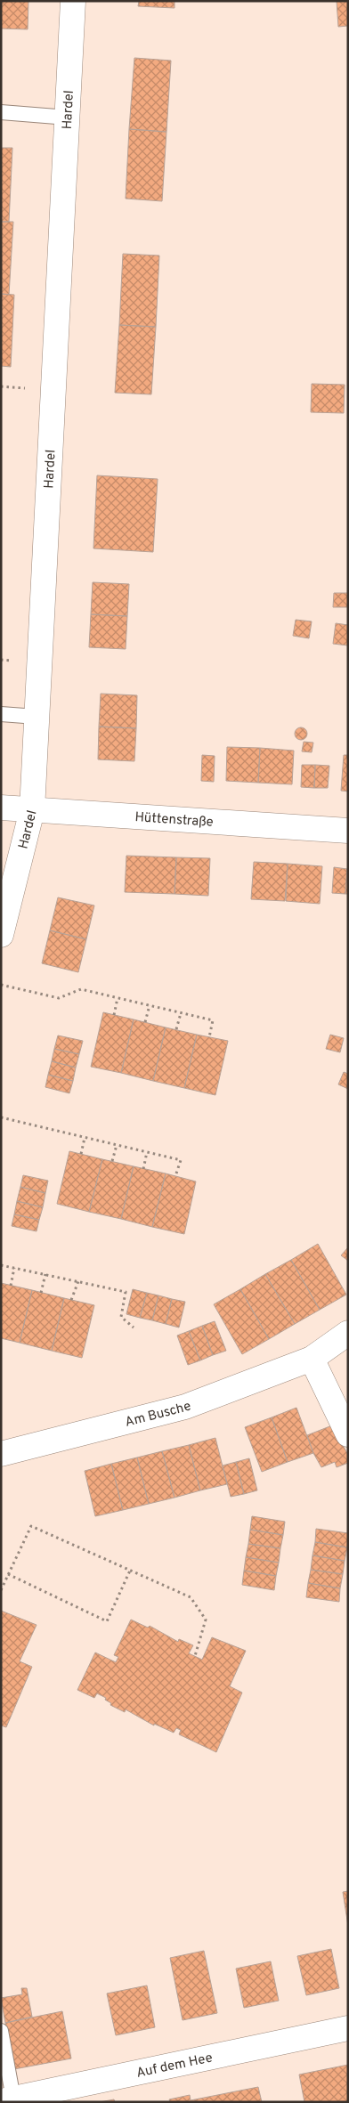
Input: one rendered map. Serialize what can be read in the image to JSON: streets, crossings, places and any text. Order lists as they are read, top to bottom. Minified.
{"streets":{"street":["Hardel","Hüttenstraße","Am Busche","Auf dem Hee"]},"crossings":[["Hardel","Hüttenstraße"]]}
